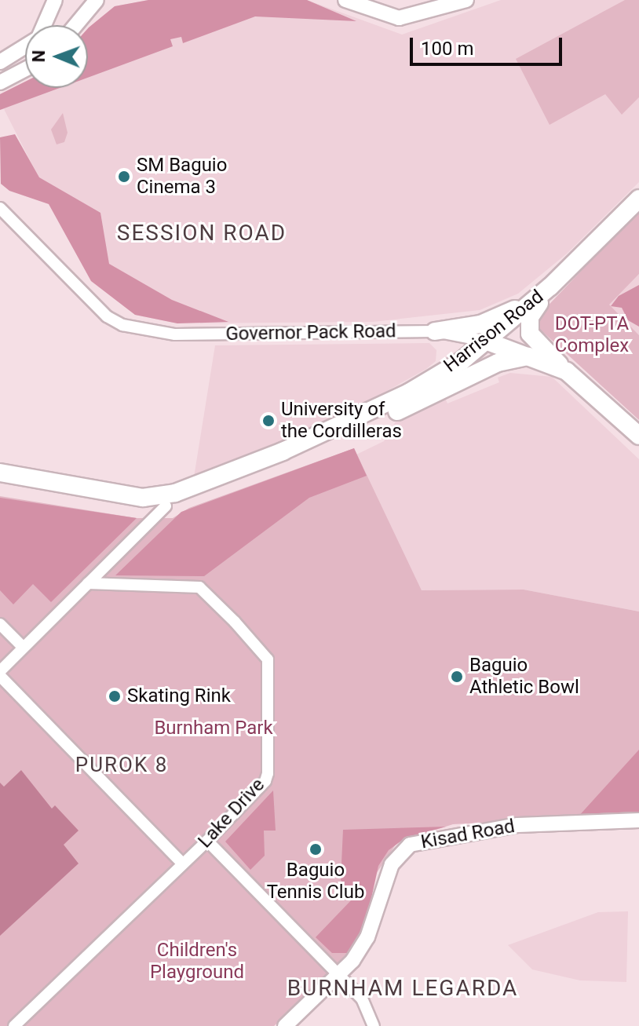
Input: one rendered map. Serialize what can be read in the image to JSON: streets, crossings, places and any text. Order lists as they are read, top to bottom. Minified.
{"streets":{"highway":["Harrison Road","Governor Pack Road"],"main road":["Kisad Road"],"street":["Lake Drive"]},"crossings":[["Harrison Road","Governor Pack Road"]],"districts":["SESSION ROAD","PUROK 8","BURNHAM LEGARDA"],"parks":["DOT-PTA Complex","Burnham Park","Children's Playground"],"places":["SM Baguio Cinema 3","University of the Cordilleras","Baguio Athletic Bowl","Skating Rink","Baguio Tennis Club"],"scale_bar":"100 m","north":"left"}
